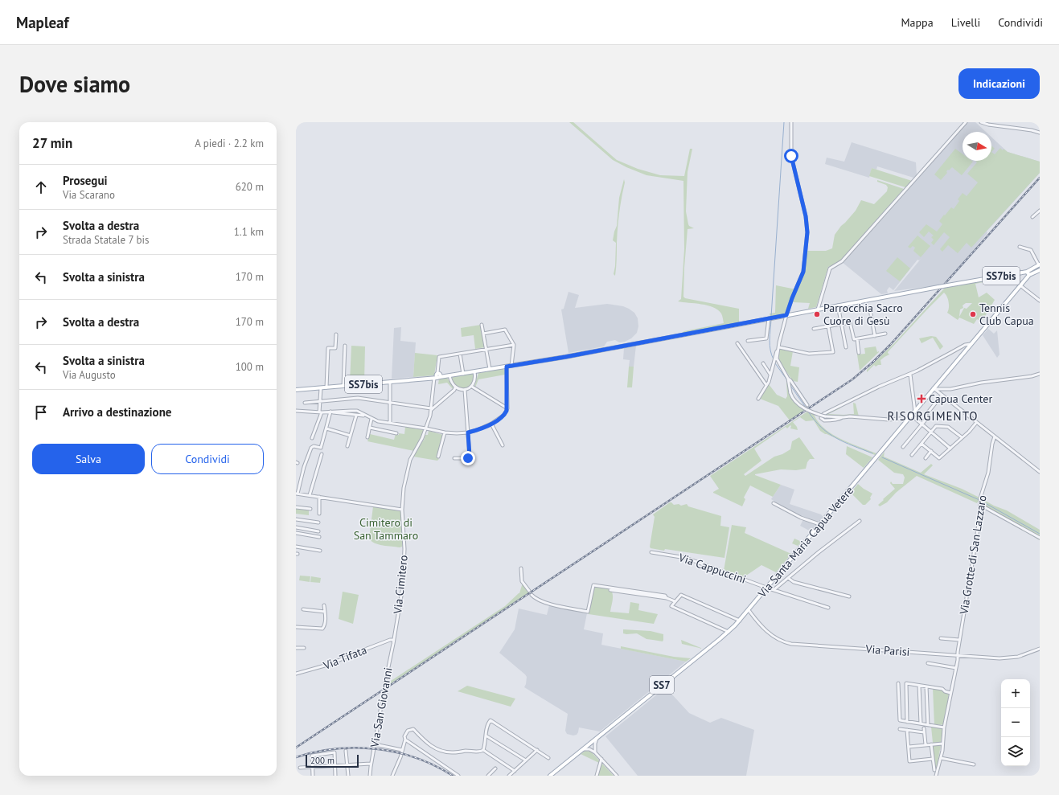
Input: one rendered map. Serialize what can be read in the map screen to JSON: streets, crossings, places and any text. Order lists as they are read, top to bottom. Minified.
{"streets":{"main road":["SS7bis","Via Santa Maria Capua Vetere","SS7"],"street":["Via Grotte di San Lazzaro","Via Cappuccini","Via Cimitero","Via Parisi","Via Tifata","Via San Giovanni"]},"crossings":[["SS7bis","Via Cimitero"],["Via Santa Maria Capua Vetere","Via Cappuccini"],["Via Santa Maria Capua Vetere","Via Parisi"],["Via Santa Maria Capua Vetere","SS7"],["Via Grotte di San Lazzaro","Via Parisi"],["Via Cimitero","Via Tifata"],["Via Cimitero","Via San Giovanni"],["Via Tifata","Via San Giovanni"]],"districts":["RISORGIMENTO"],"parks":["Cimitero di San Tammaro"],"places":{"other":["Parrocchia Sacro Cuore di Gesù","Tennis Club Capua"],"health":["Capua Center"]},"scale_bar":"200 m","north":"right","page":{"header":"Mapleaf","nav":["Mappa","Livelli","Condividi"],"buttons":["Indicazioni",["Salva","Condividi"]],"title":"Dove siamo","heading":["27 min","A piedi · 2.2 km"],"list":[["Prosegui","Via Scarano","620 m"],["Svolta a destra","Strada Statale 7 bis","1.1 km"],["Svolta a sinistra","170 m"],["Svolta a destra","170 m"],["Svolta a sinistra","Via Augusto","100 m"],"Arrivo a destinazione"],"map_buttons":["+","−"],"scale":"200 m"}}
